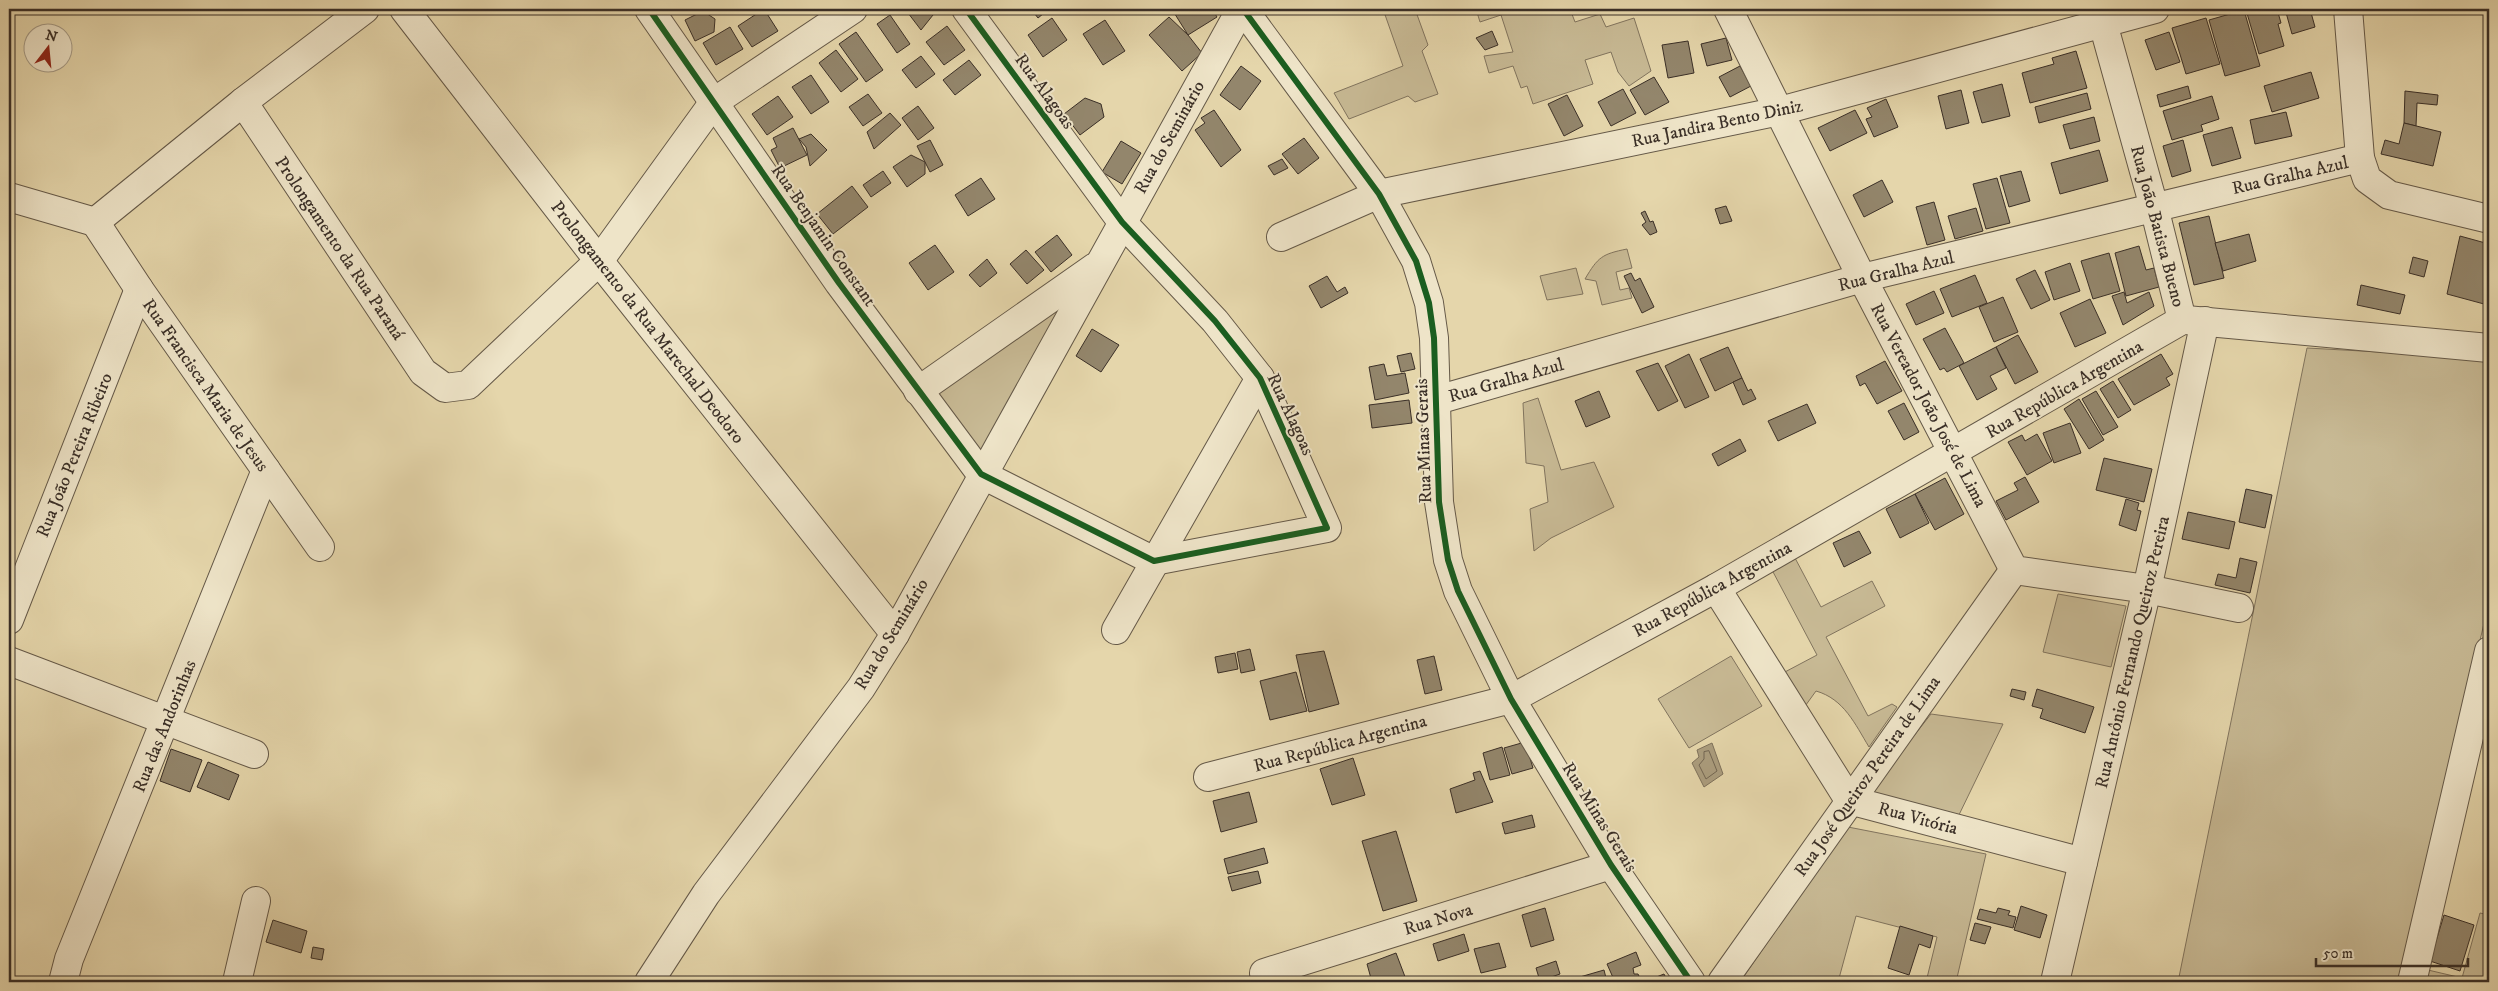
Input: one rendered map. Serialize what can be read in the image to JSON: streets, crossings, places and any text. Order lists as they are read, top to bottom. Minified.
{"streets":{"street":["Rua Alagoas","Rua Jandira Bento Diniz","Rua do Seminário","Rua Gralha Azul","Rua João Batista Bueno","Rua Benjamin Constant","Prolongamento da Rua Paraná","Prolongamento da Rua Marechal Deodoro","Rua Francisca Maria de Jesus","Rua República Argentina","Rua Vereador João José de Lima","Rua Minas Gerais","Rua João Pereira Ribeiro","Rua Antônio Fernando Queiroz Pereira","Rua das Andorinhas","Rua José Queiroz Pereira de Lima","Rua Vitória","Rua Nova"]},"crossings":[["Rua Alagoas","Rua do Seminário"],["Rua Jandira Bento Diniz","Rua João Batista Bueno"],["Rua Jandira Bento Diniz","Rua Vereador João José de Lima"],["Rua Jandira Bento Diniz","Rua Minas Gerais"],["Rua do Seminário","Rua Benjamin Constant"],["Rua do Seminário","Prolongamento da Rua Marechal Deodoro"],["Rua do Seminário","Rua Minas Gerais"],["Rua Gralha Azul","Rua João Batista Bueno"],["Rua Gralha Azul","Rua Vereador João José de Lima"],["Rua Gralha Azul","Rua Minas Gerais"],["Rua João Batista Bueno","Rua República Argentina"],["Rua João Batista Bueno","Rua Antônio Fernando Queiroz Pereira"],["Prolongamento da Rua Paraná","Prolongamento da Rua Marechal Deodoro"],["Rua Francisca Maria de Jesus","Rua João Pereira Ribeiro"],["Rua Francisca Maria de Jesus","Rua das Andorinhas"],["Rua República Argentina","Rua Vereador João José de Lima"],["Rua República Argentina","Rua Minas Gerais"],["Rua República Argentina","Rua Antônio Fernando Queiroz Pereira"],["Rua Vereador João José de Lima","Rua José Queiroz Pereira de Lima"],["Rua Minas Gerais","Rua Nova"],["Rua Antônio Fernando Queiroz Pereira","Rua Vitória"],["Rua José Queiroz Pereira de Lima","Rua Vitória"]],"scale_bar":"50 m","north":"top"}
